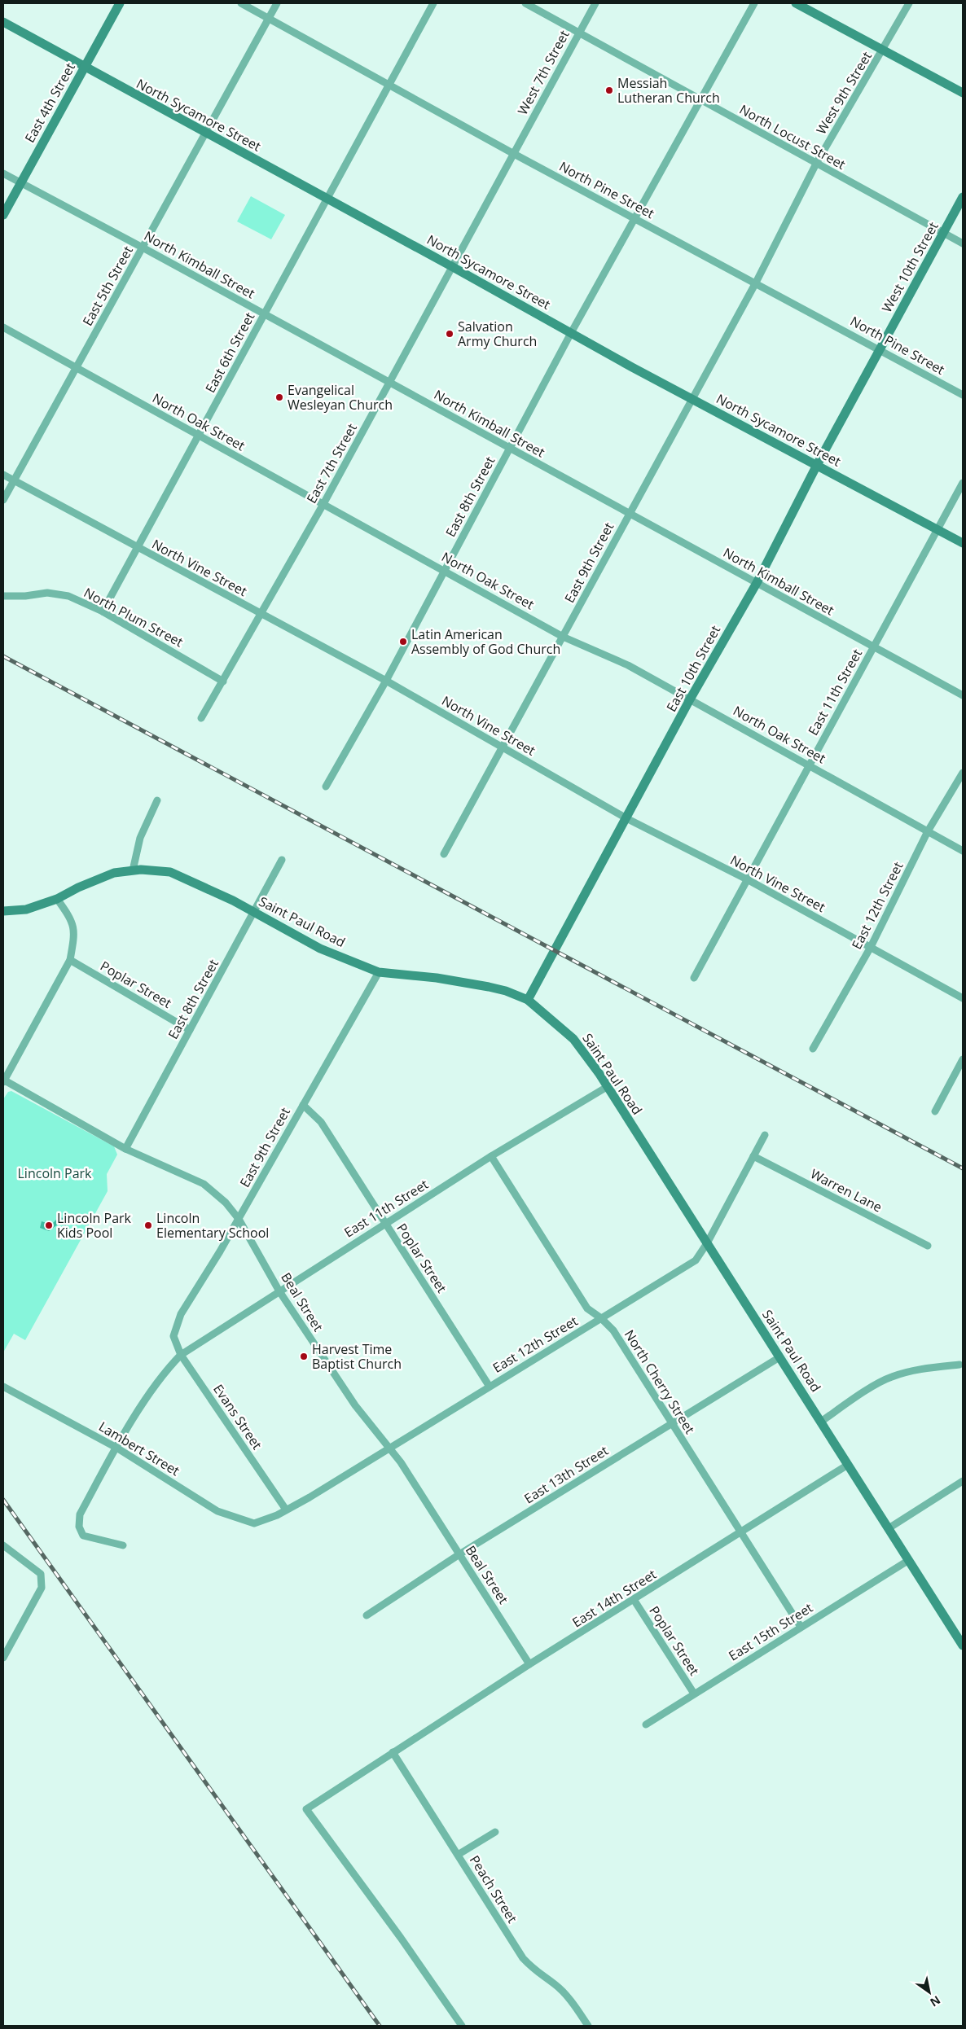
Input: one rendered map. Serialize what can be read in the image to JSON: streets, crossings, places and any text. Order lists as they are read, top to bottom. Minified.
{"streets":{"main road":["East 4th Street","North Sycamore Street","West 10th Street","East 10th Street","Saint Paul Road"],"street":["West 7th Street","West 9th Street","North Locust Street","North Pine Street","North Kimball Street","East 5th Street","East 6th Street","North Oak Street","East 7th Street","East 8th Street","East 9th Street","North Vine Street","North Plum Street","East 11th Street","East 12th Street","Poplar Street","Warren Lane","Beal Street","North Cherry Street","Evans Street","Lambert Street","East 13th Street","East 14th Street","East 15th Street","Peach Street"]},"crossings":[["West 7th Street","North Locust Street"],["West 7th Street","North Pine Street"],["West 7th Street","East 7th Street"],["West 9th Street","North Locust Street"],["West 9th Street","North Pine Street"],["West 9th Street","East 9th Street"],["East 4th Street","North Sycamore Street"],["East 4th Street","North Kimball Street"],["North Sycamore Street","East 5th Street"],["North Sycamore Street","East 6th Street"],["North Sycamore Street","East 7th Street"],["North Sycamore Street","East 8th Street"],["North Sycamore Street","East 9th Street"],["North Sycamore Street","East 10th Street"],["North Sycamore Street","East 11th Street"],["North Locust Street","West 10th Street"],["North Locust Street","East 8th Street"],["North Pine Street","West 10th Street"],["North Pine Street","East 5th Street"],["North Pine Street","East 6th Street"],["North Pine Street","East 7th Street"],["North Pine Street","East 8th Street"],["North Pine Street","East 9th Street"],["North Pine Street","East 10th Street"],["North Kimball Street","East 5th Street"],["North Kimball Street","East 6th Street"],["North Kimball Street","East 7th Street"],["North Kimball Street","East 8th Street"],["North Kimball Street","East 9th Street"],["North Kimball Street","East 10th Street"],["North Kimball Street","East 11th Street"],["West 10th Street","East 10th Street"],["East 5th Street","North Oak Street"],["East 5th Street","North Vine Street"],["East 6th Street","North Oak Street"],["East 6th Street","North Vine Street"],["East 6th Street","North Plum Street"],["North Oak Street","East 7th Street"],["North Oak Street","East 8th Street"],["North Oak Street","East 9th Street"],["North Oak Street","East 10th Street"],["North Oak Street","East 11th Street"],["North Oak Street","East 12th Street"],["East 7th Street","North Vine Street"],["East 7th Street","North Plum Street"],["East 8th Street","North Vine Street"],["East 8th Street","Saint Paul Road"],["East 8th Street","Poplar Street"],["East 8th Street","Beal Street"],["East 9th Street","North Vine Street"],["East 9th Street","Saint Paul Road"],["East 9th Street","Poplar Street"],["East 9th Street","Beal Street"],["East 9th Street","Evans Street"],["North Vine Street","East 10th Street"],["North Vine Street","East 11th Street"],["North Vine Street","East 12th Street"],["East 10th Street","Saint Paul Road"],["East 11th Street","Saint Paul Road"],["East 11th Street","Poplar Street"],["East 11th Street","Beal Street"],["East 11th Street","North Cherry Street"],["East 11th Street","Evans Street"],["East 12th Street","Saint Paul Road"],["East 12th Street","Poplar Street"],["East 12th Street","Warren Lane"],["East 12th Street","Beal Street"],["East 12th Street","North Cherry Street"],["East 12th Street","Evans Street"],["East 12th Street","Lambert Street"],["Saint Paul Road","East 13th Street"],["Saint Paul Road","East 14th Street"],["Saint Paul Road","East 15th Street"],["Poplar Street","East 14th Street"],["Poplar Street","East 15th Street"],["Beal Street","East 13th Street"],["Beal Street","East 14th Street"],["North Cherry Street","East 13th Street"],["North Cherry Street","East 14th Street"],["North Cherry Street","East 15th Street"],["East 14th Street","Peach Street"]],"parks":["Lincoln Park"],"places":["Messiah Lutheran Church","Salvation Army Church","Evangelical Wesleyan Church","Latin American Assembly of God Church","Lincoln Park Kids Pool","Lincoln Elementary School","Harvest Time Baptist Church"],"north":"bottom right"}
